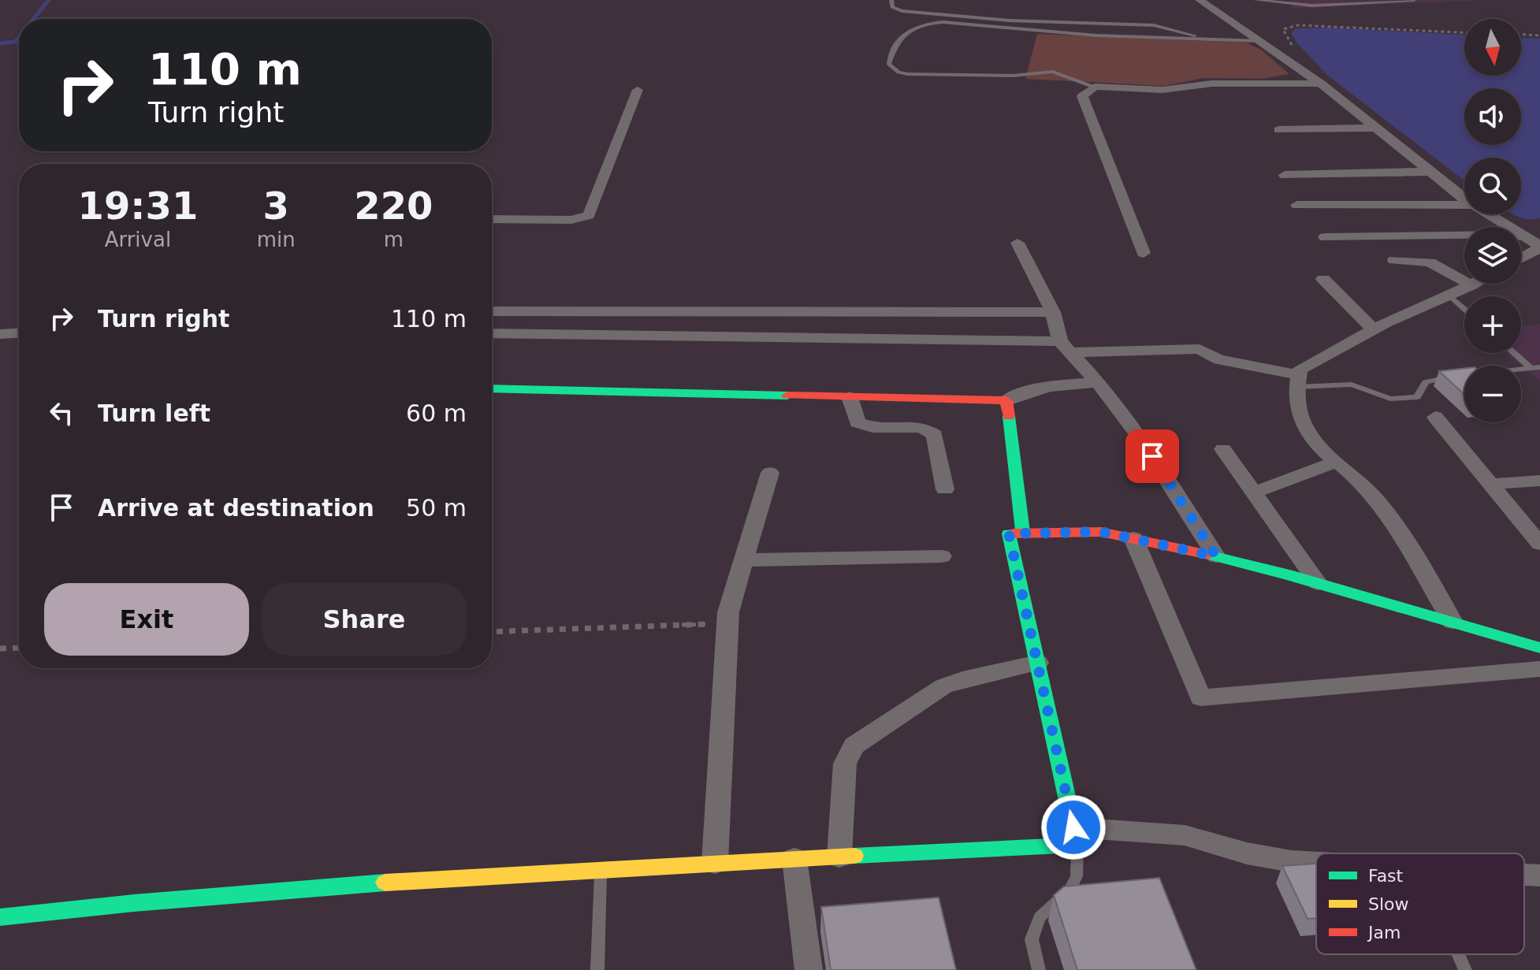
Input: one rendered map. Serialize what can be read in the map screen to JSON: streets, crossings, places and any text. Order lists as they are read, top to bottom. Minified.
{"legend":["Fast","Slow","Jam"],"north":"bottom","page":{"map_buttons":["+","−"],"turn":["110 m","Turn right"],"eta":["19:31","Arrival","3","min","220","m"],"list":[{"name":"Turn right","value":"110 m"},{"name":"Turn left","value":"60 m"},{"name":"Arrive at destination","value":"50 m"}],"buttons":["Exit","Share"]}}
